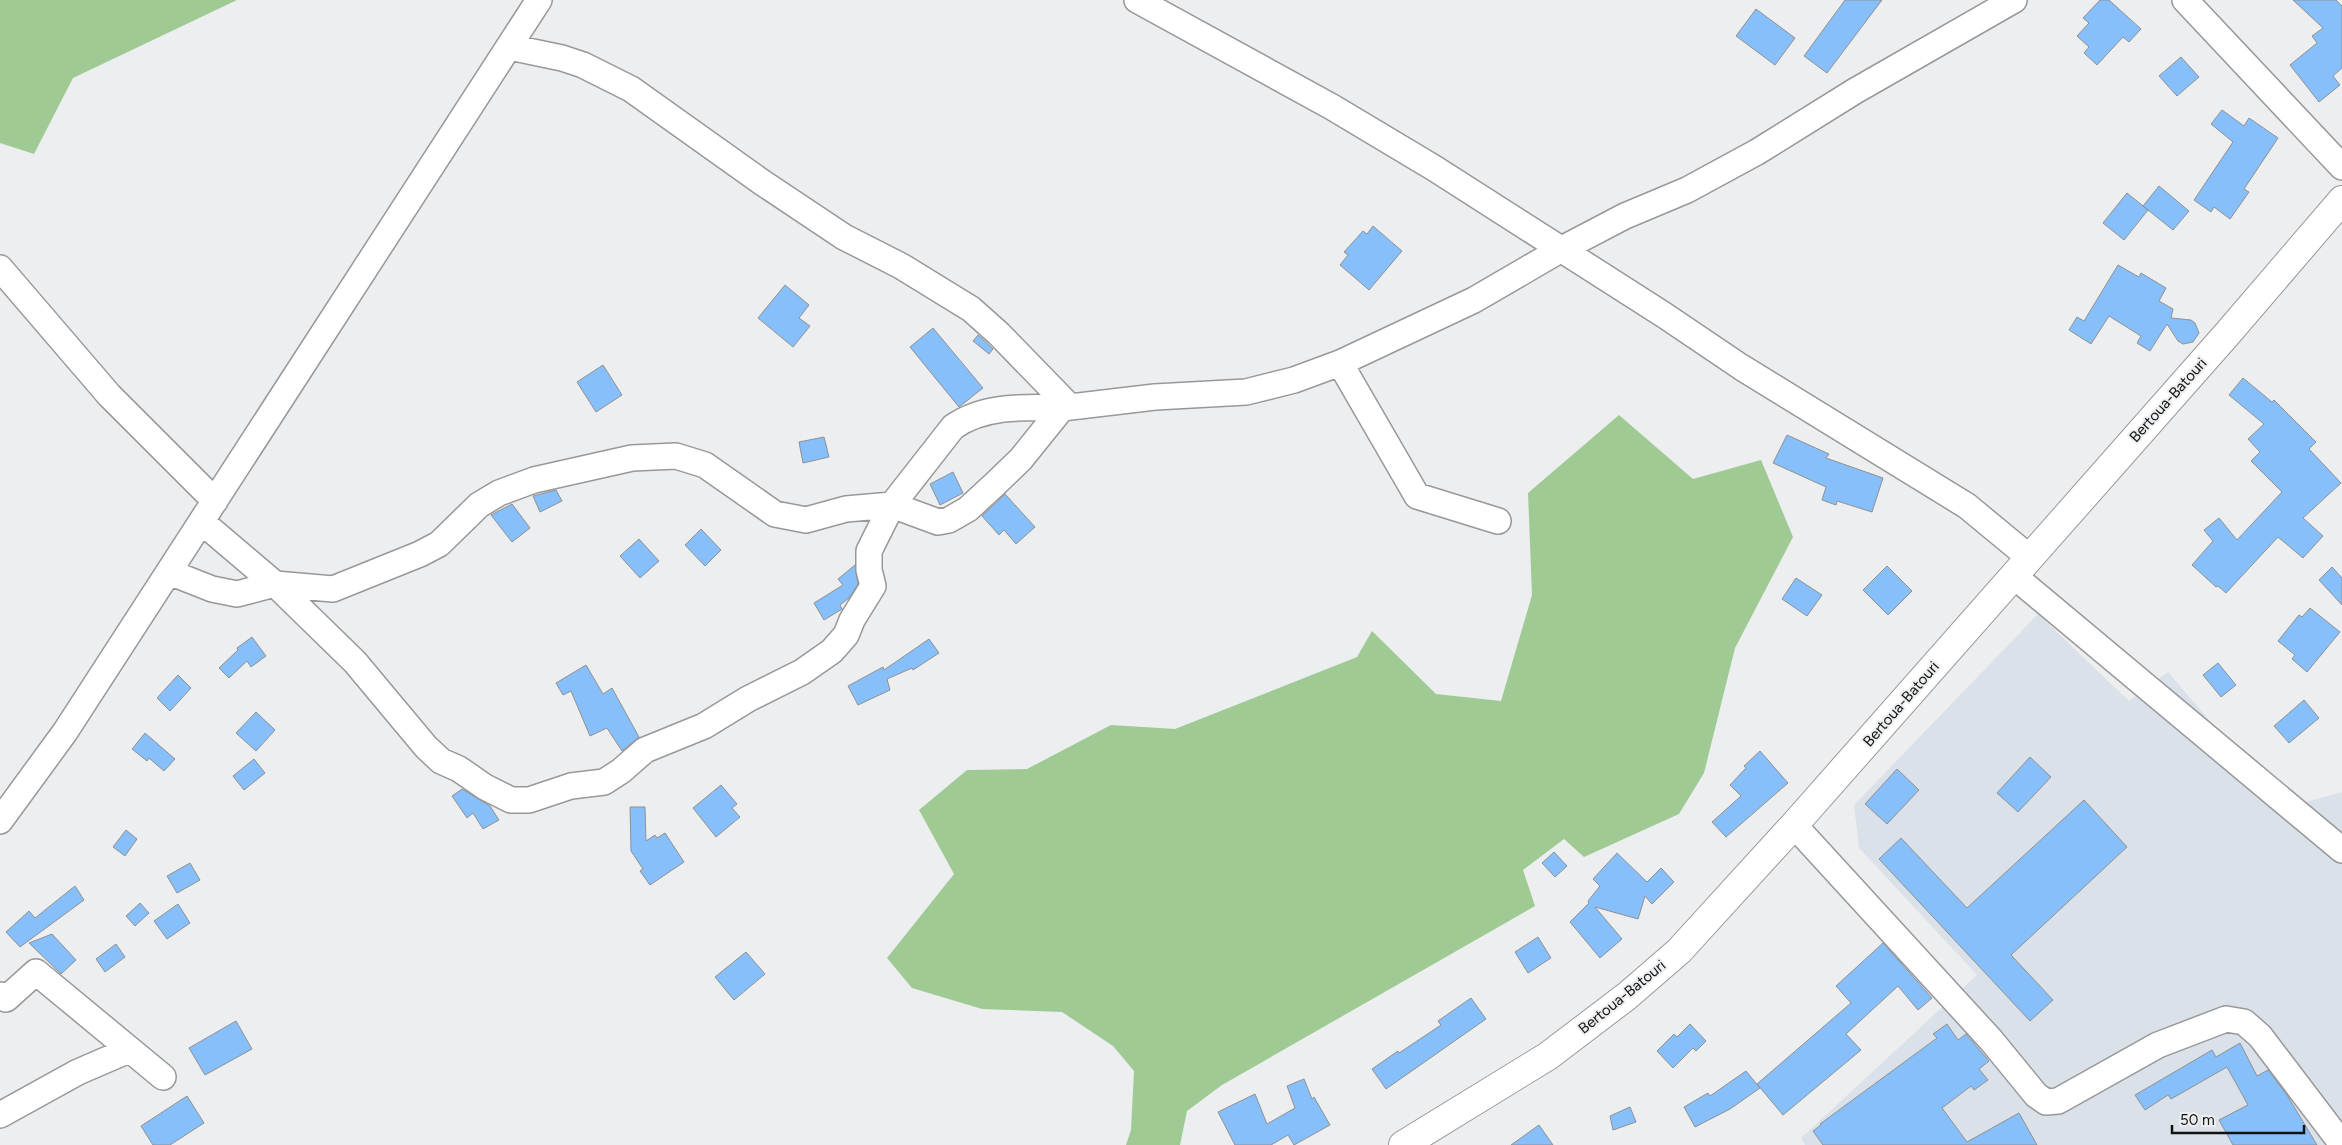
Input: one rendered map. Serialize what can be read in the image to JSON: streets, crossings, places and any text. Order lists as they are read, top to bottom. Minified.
{"streets":{"highway":["Bertoua-Batouri"]},"scale_bar":"50 m"}
